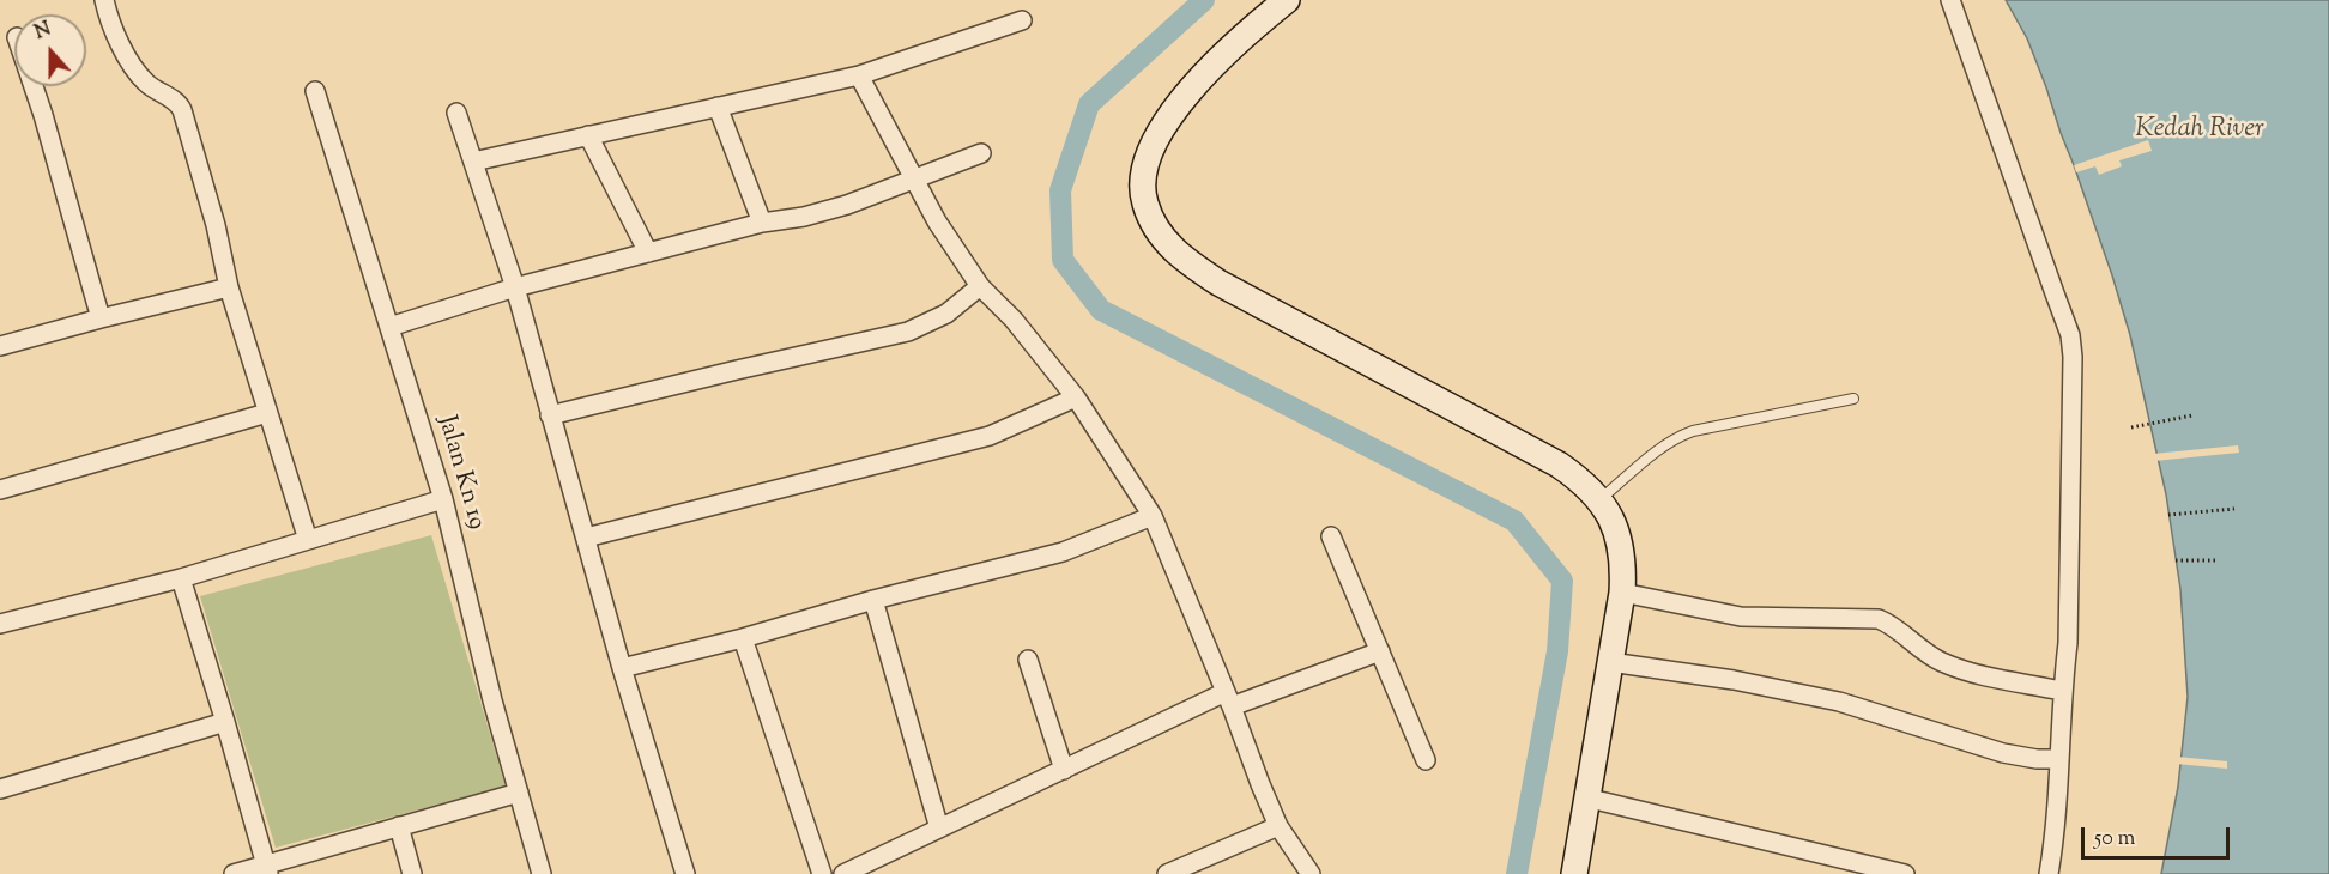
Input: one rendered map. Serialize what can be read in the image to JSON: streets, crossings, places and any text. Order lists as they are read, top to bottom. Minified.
{"streets":{"street":["Jalan Kn 19"]},"water":["Kedah River"],"scale_bar":"50 m","north":"top"}
